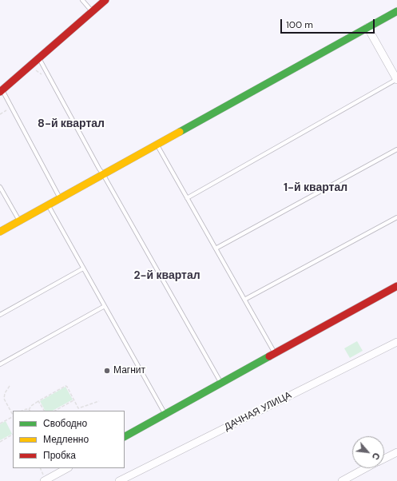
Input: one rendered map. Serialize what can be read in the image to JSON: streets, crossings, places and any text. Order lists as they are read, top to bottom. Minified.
{"streets":{"street":["ДАЧНАЯ УЛИЦА"]},"districts":["8-й квартал","1-й квартал","2-й квартал"],"places":["Магнит"],"legend":["Свободно","Медленно","Пробка"],"scale_bar":"100 m","north":"bottom right"}
